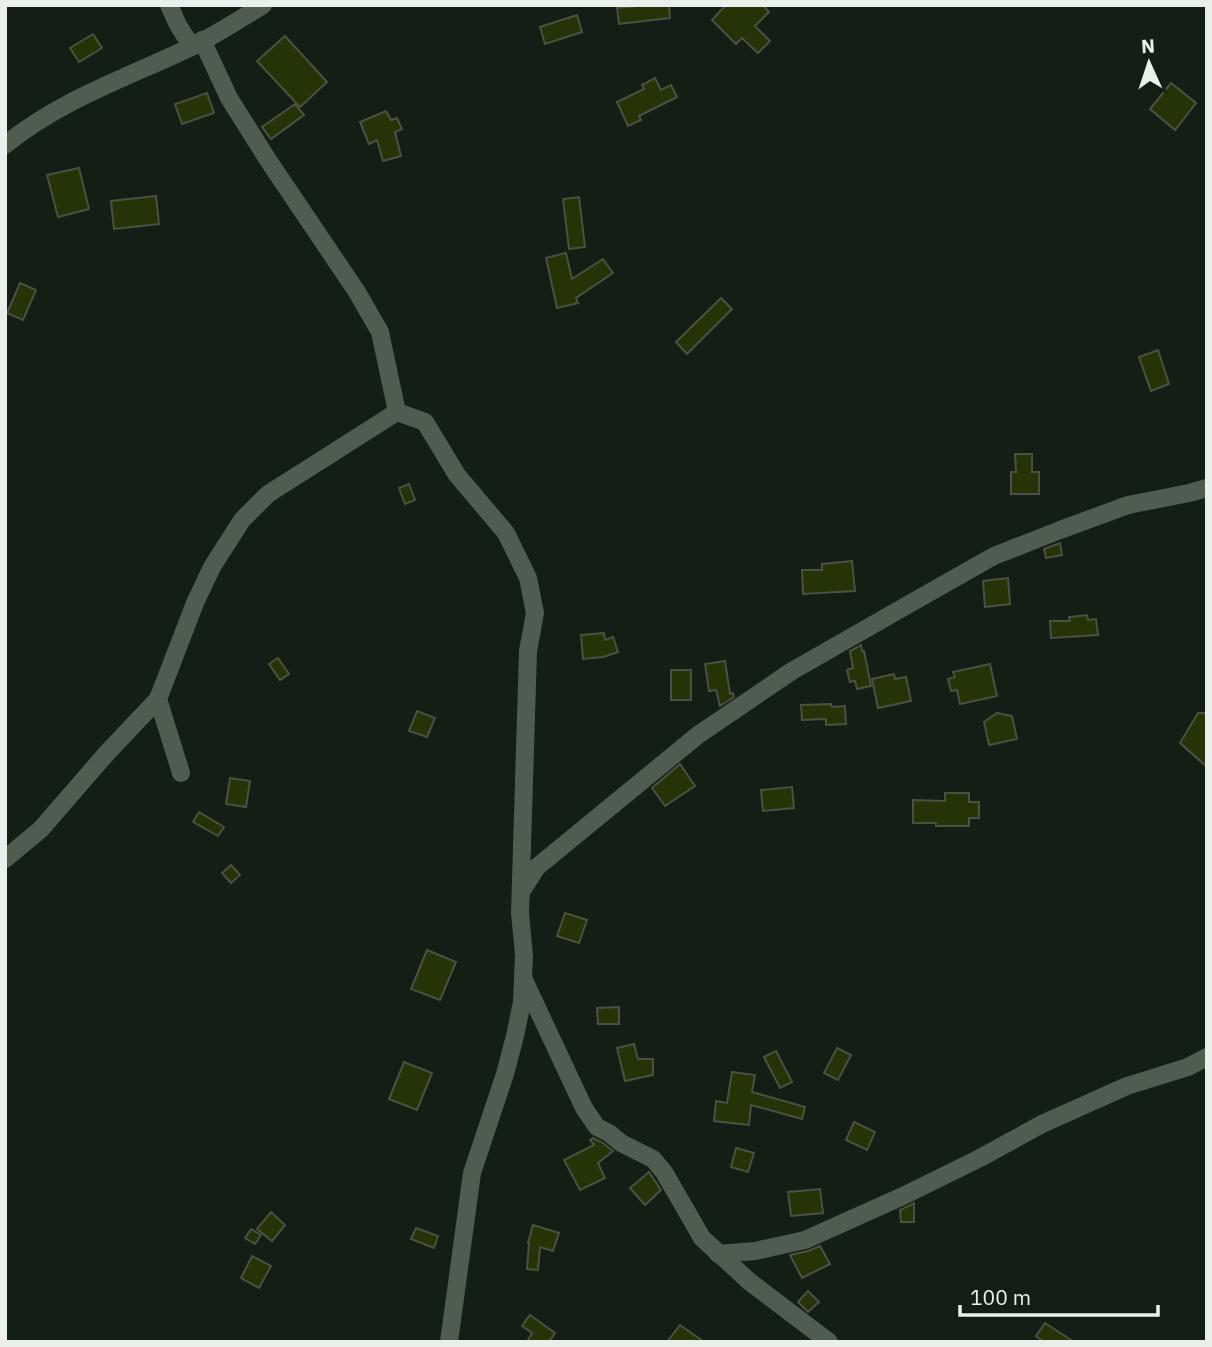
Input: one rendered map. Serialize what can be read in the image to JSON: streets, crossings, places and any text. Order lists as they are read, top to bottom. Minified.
{"scale_bar":"100 m","north":"top"}
